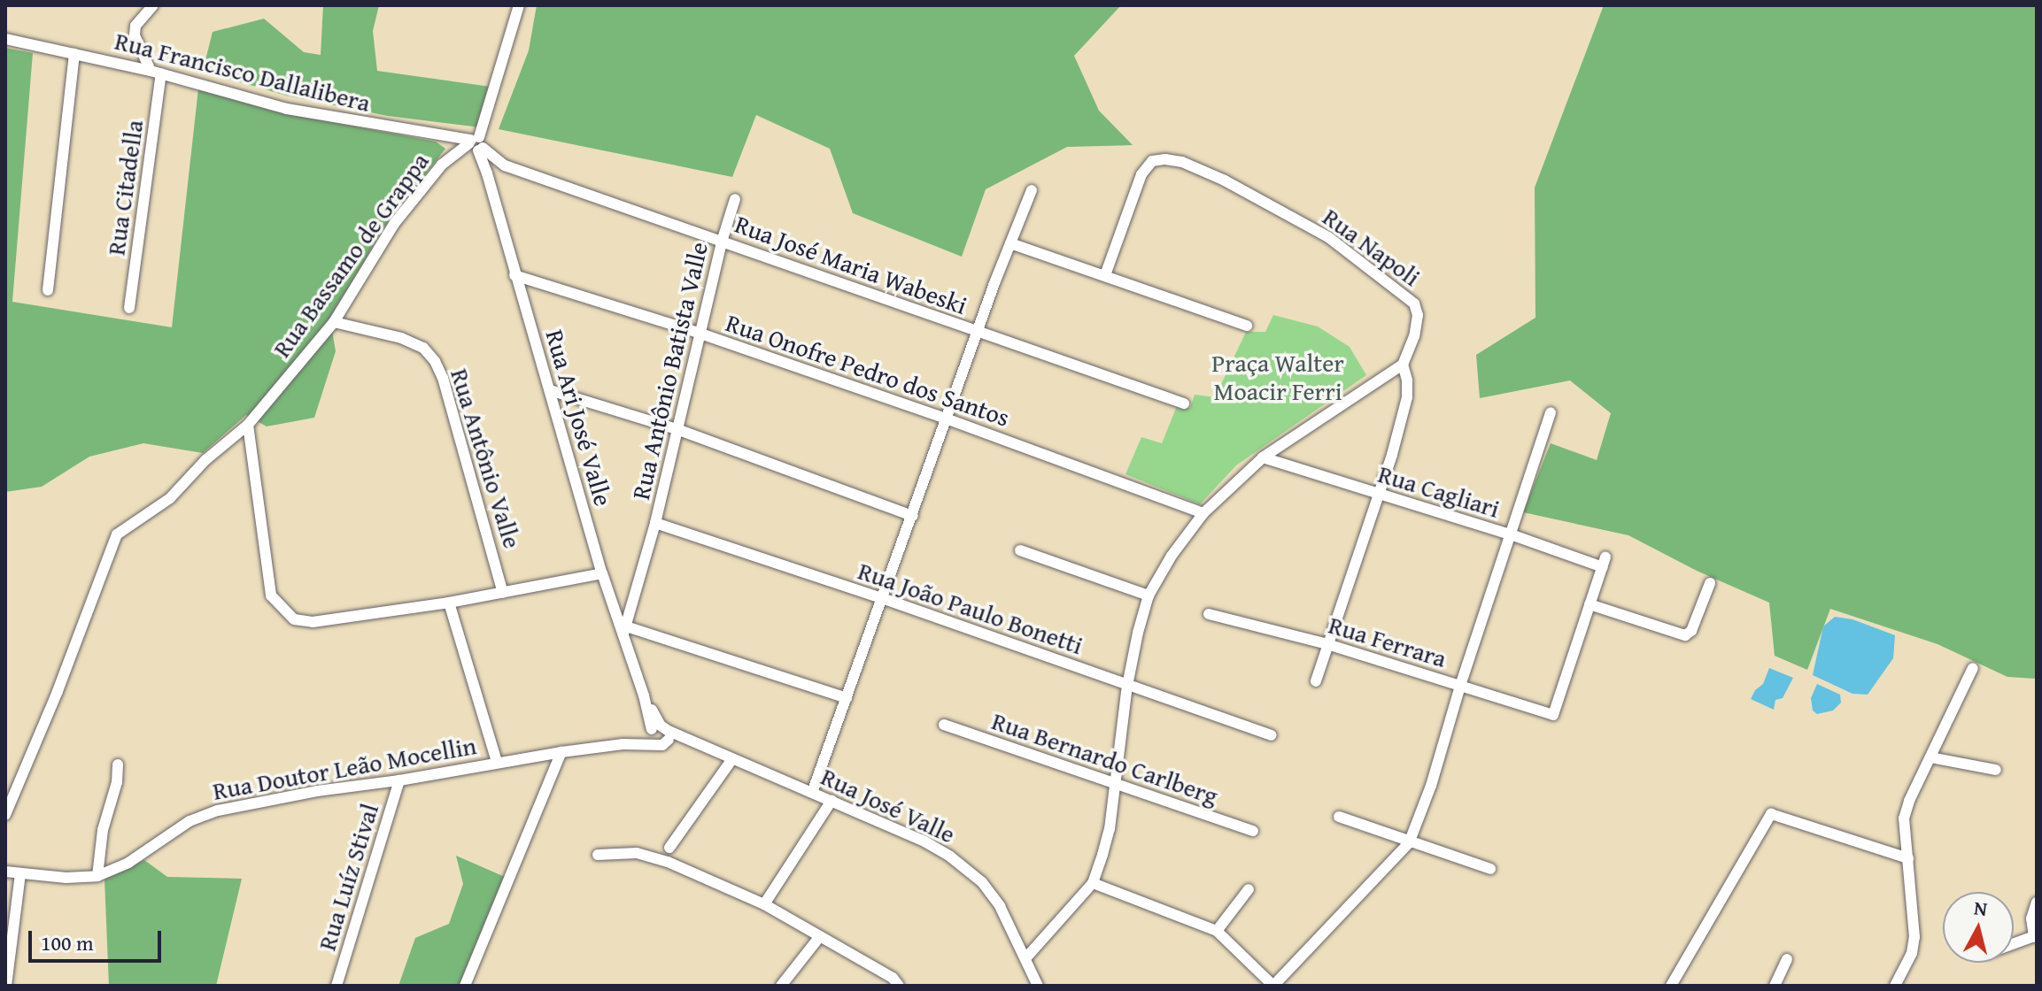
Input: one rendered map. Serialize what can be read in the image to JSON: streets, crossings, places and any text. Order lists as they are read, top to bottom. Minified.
{"streets":{"street":["Rua Francisco Dallalibera","Rua Citadella","Rua Napoli","Rua Bassamo de Grappa","Rua José Maria Wabeski","Rua Onofre Pedro dos Santos","Rua Antônio Batista Valle","Rua Ari José Valle","Rua Antônio Valle","Rua Cagliari","Rua João Paulo Bonetti","Rua Ferrara","Rua Bernardo Carlberg","Rua Doutor Leão Mocellin","Rua José Valle","Rua Luíz Stival"]},"crossings":[["Rua Francisco Dallalibera","Rua Citadella"],["Rua Francisco Dallalibera","Rua Bassamo de Grappa"],["Rua Francisco Dallalibera","Rua José Maria Wabeski"],["Rua Francisco Dallalibera","Rua Ari José Valle"],["Rua Napoli","Rua Cagliari"],["Rua Napoli","Rua Ferrara"],["Rua Bassamo de Grappa","Rua José Maria Wabeski"],["Rua Bassamo de Grappa","Rua Ari José Valle"],["Rua Bassamo de Grappa","Rua Antônio Valle"],["Rua José Maria Wabeski","Rua Antônio Batista Valle"],["Rua José Maria Wabeski","Rua Ari José Valle"],["Rua Onofre Pedro dos Santos","Rua Antônio Batista Valle"],["Rua Onofre Pedro dos Santos","Rua Ari José Valle"],["Rua Antônio Batista Valle","Rua Ari José Valle"],["Rua Antônio Batista Valle","Rua João Paulo Bonetti"],["Rua Ari José Valle","Rua Doutor Leão Mocellin"],["Rua Ari José Valle","Rua José Valle"],["Rua Cagliari","Rua Ferrara"],["Rua Doutor Leão Mocellin","Rua José Valle"],["Rua Doutor Leão Mocellin","Rua Luíz Stival"]],"parks":["Praça Walter Moacir Ferri"],"scale_bar":"100 m","north":"top"}
